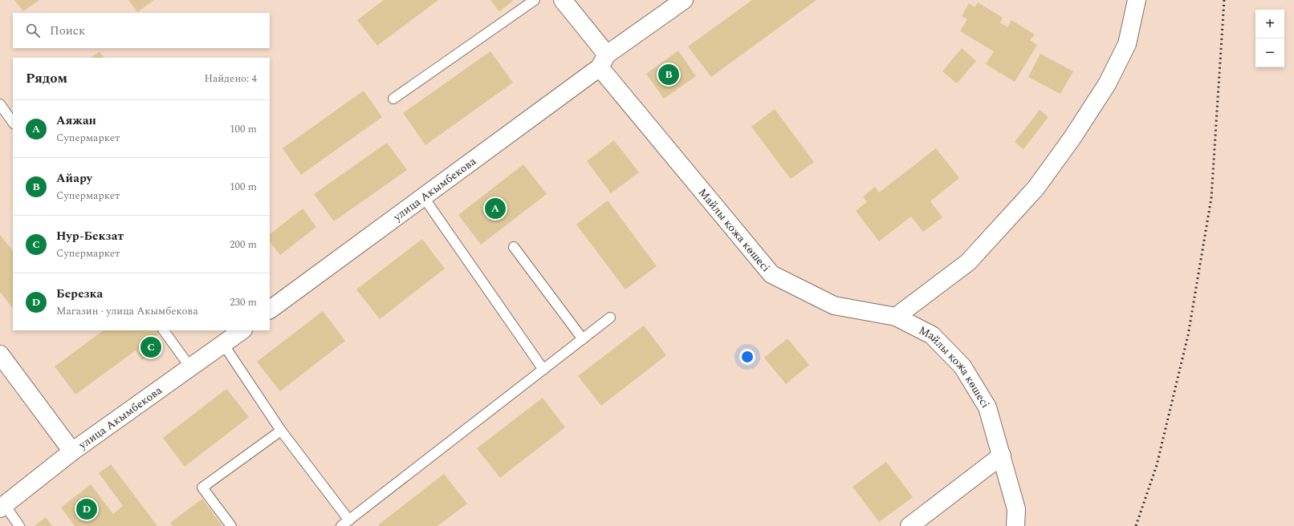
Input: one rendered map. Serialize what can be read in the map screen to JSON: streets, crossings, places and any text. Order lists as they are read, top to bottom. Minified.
{"streets":{"street":["улица Акымбекова","Майлы қожа көшесі"]},"crossings":[["улица Акымбекова","Майлы қожа көшесі"]],"page":{"map_buttons":["+","−"],"search":"Поиск","heading":["Рядом","Найдено: 4"],"pins":["B","A","C","D"],"list":[{"mark":"A","name":"Аяжан","note":"Супермаркет","value":"100 m"},{"mark":"B","name":"Айару","note":"Супермаркет","value":"100 m"},{"mark":"C","name":"Нур-Бекзат","note":"Супермаркет","value":"200 m"},{"mark":"D","name":"Березка","note":"Магазин · улица Акымбекова","value":"230 m"}]}}
